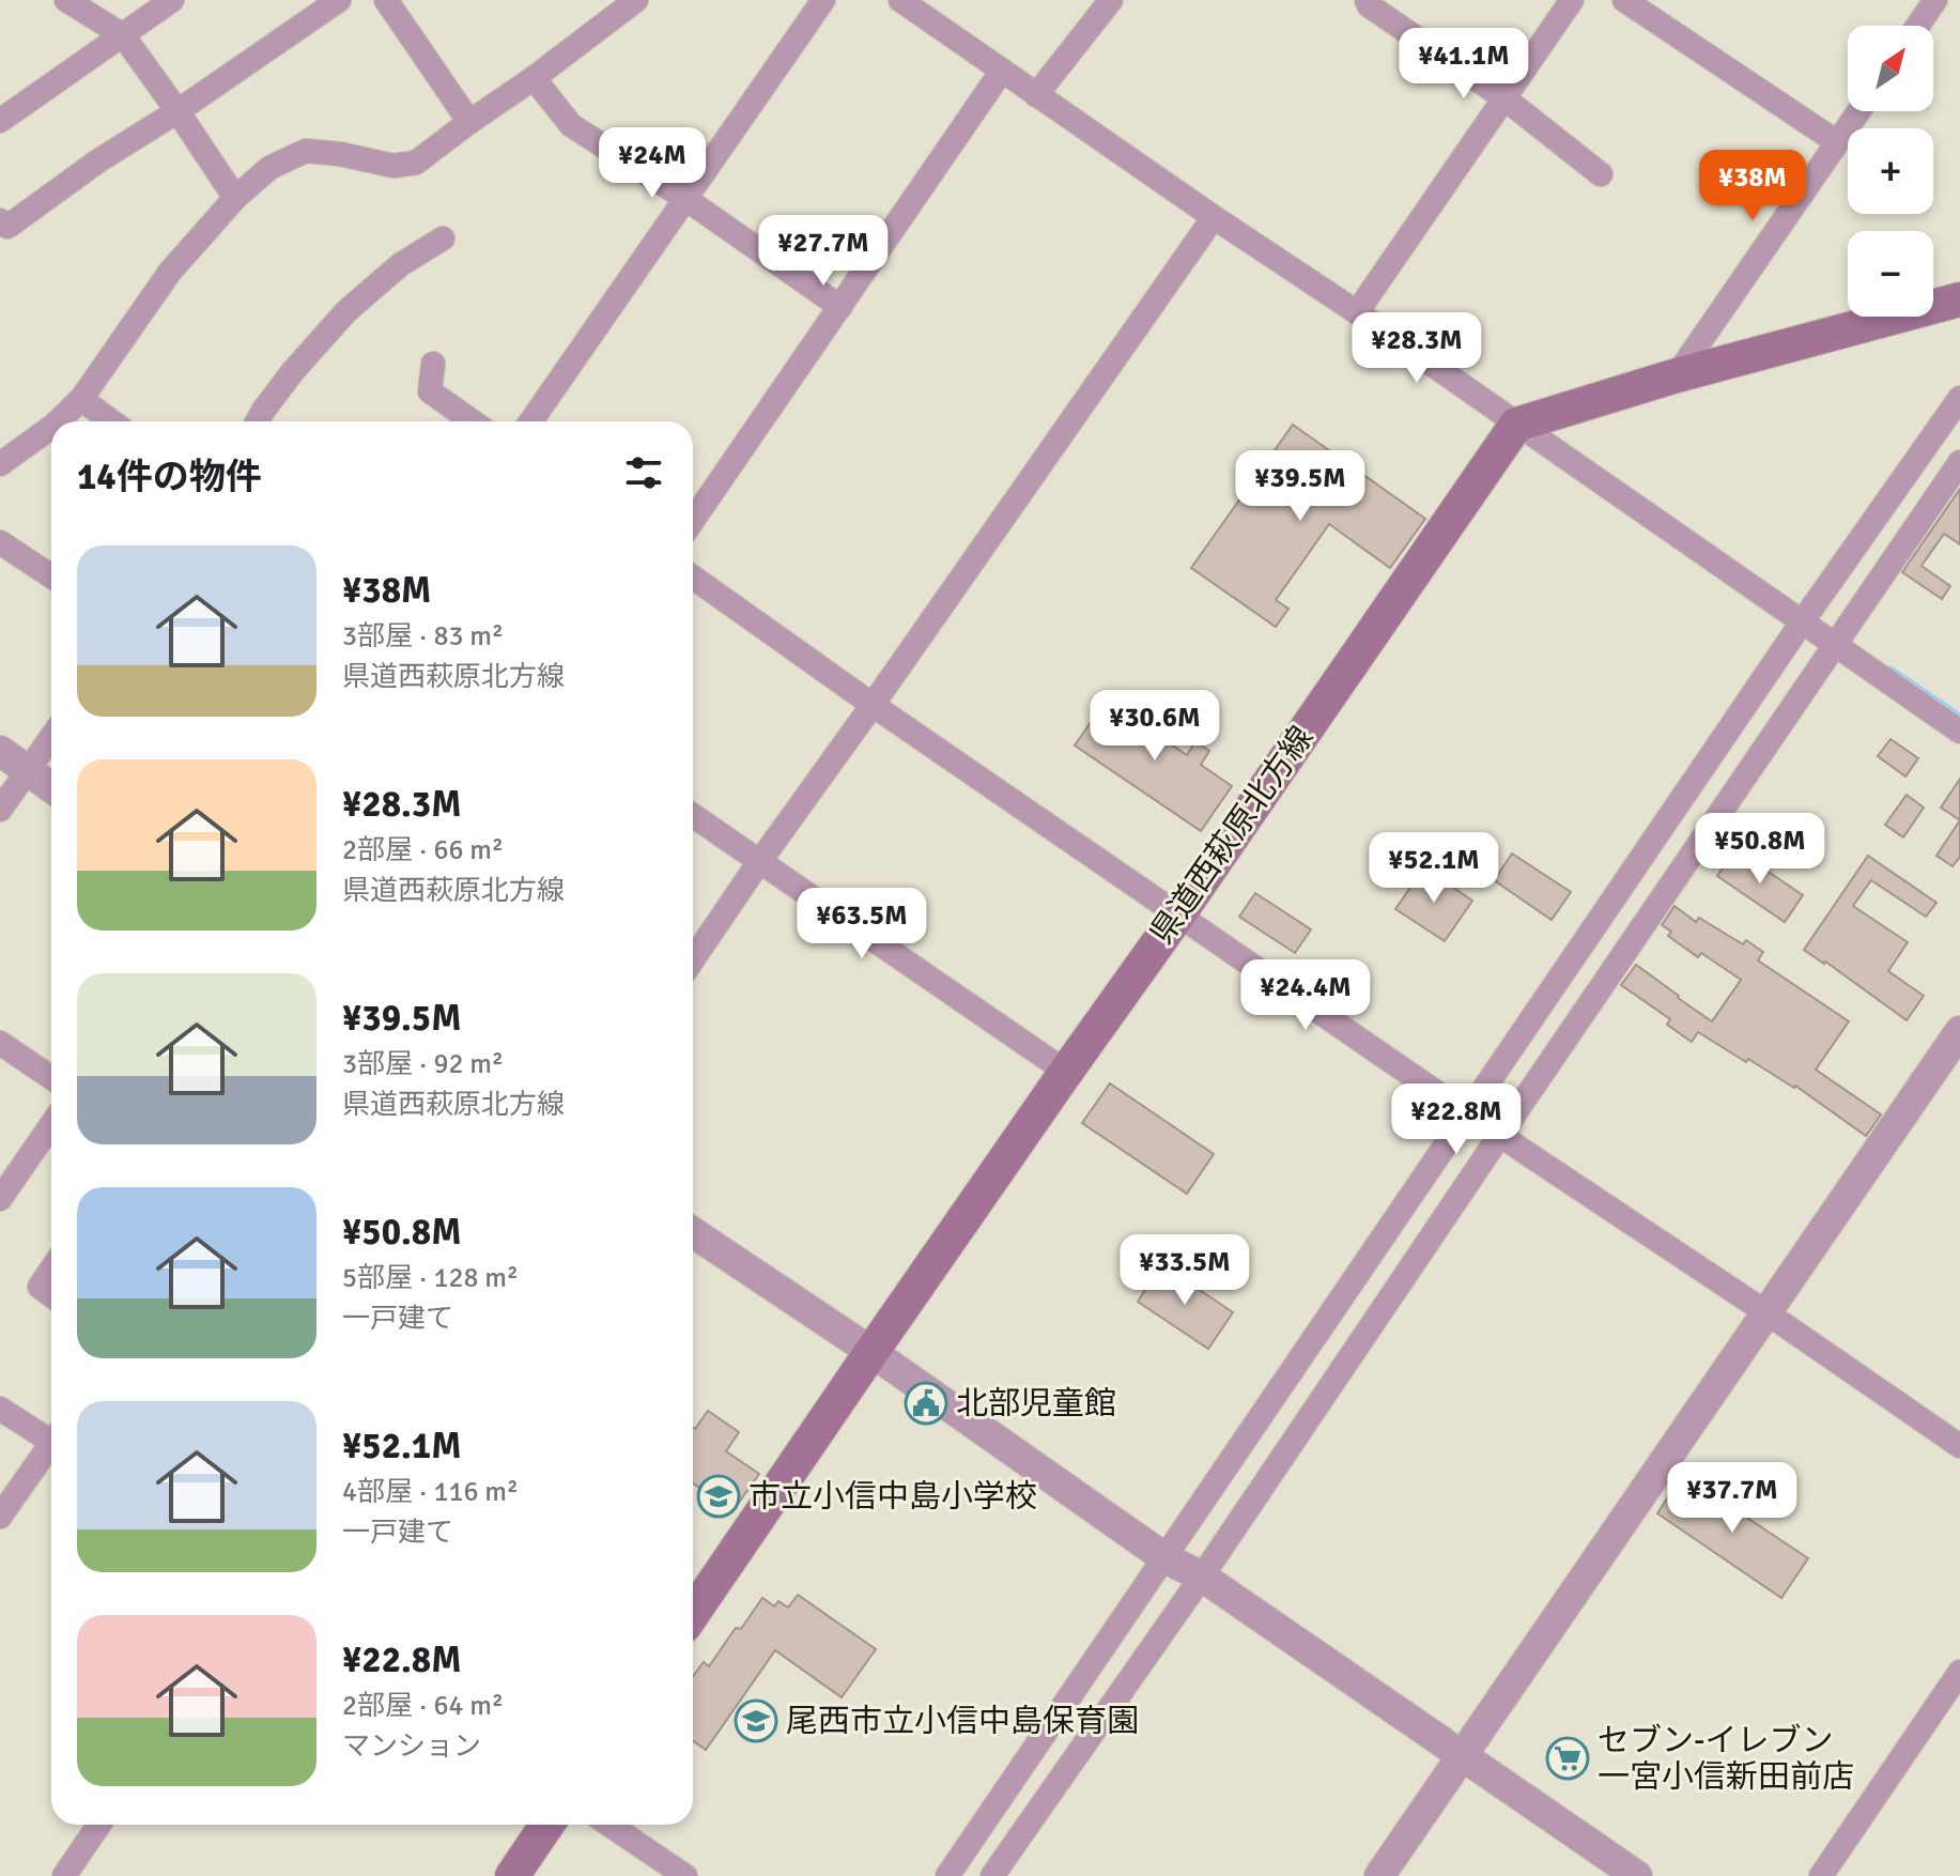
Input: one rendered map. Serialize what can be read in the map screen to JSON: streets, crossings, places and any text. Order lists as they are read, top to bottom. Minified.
{"streets":{"main road":["県道西萩原北方線"]},"places":{"public building":["北部児童館"],"school or university":["市立小信中島小学校","尾西市立小信中島保育園"],"supermarket":["セブン-イレブン 一宮小信新田前店"]},"north":"top right","page":{"map_buttons":["+","−"],"price":["¥41.1M","¥24M","¥38M","¥27.7M","¥28.3M","¥39.5M","¥30.6M","¥50.8M","¥52.1M","¥63.5M","¥24.4M","¥22.8M","¥33.5M","¥37.7M"],"heading":"14件の物件","list":[{"name":"¥38M","note":"3部屋 · 83 m² · 県道西萩原北方線"},{"name":"¥28.3M","note":"2部屋 · 66 m² · 県道西萩原北方線"},{"name":"¥39.5M","note":"3部屋 · 92 m² · 県道西萩原北方線"},{"name":"¥50.8M","note":"5部屋 · 128 m² · 一戸建て"},{"name":"¥52.1M","note":"4部屋 · 116 m² · 一戸建て"},{"name":"¥22.8M","note":"2部屋 · 64 m² · マンション"}]}}
